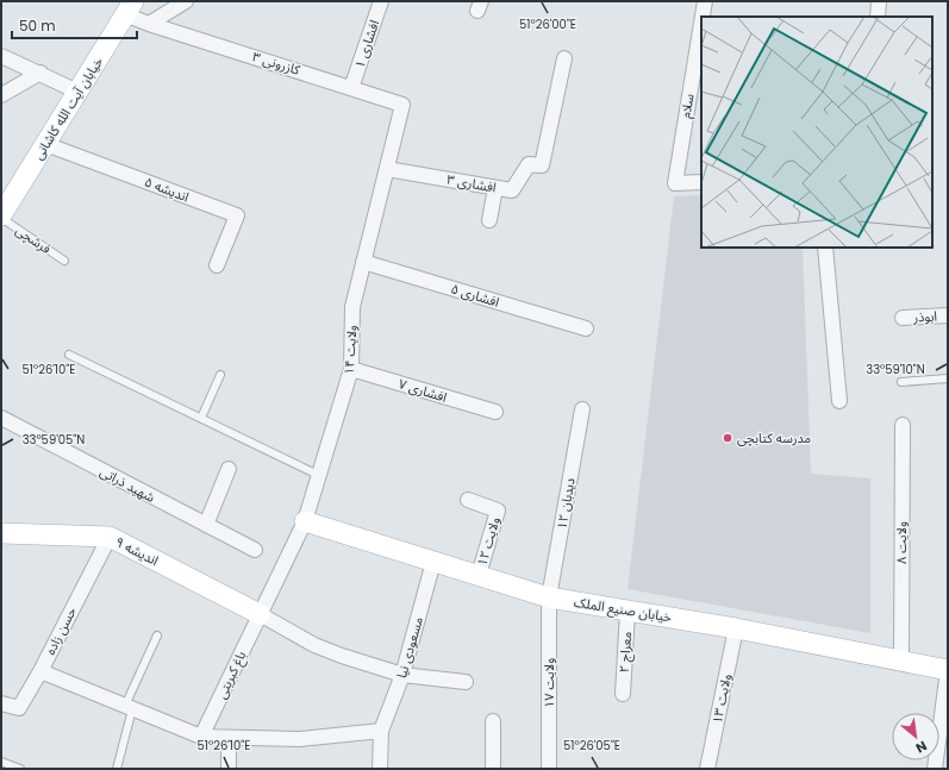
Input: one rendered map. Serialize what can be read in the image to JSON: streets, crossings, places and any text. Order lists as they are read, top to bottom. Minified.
{"streets":{"street":["افشاری ۱","کازرونی ۳","سلام","خیابان آیت الله کاشانی","افشاری ۳","اندیشه ۵","افشاری ۵","ابوذر","ولایت ۱۴","افشاری ۷","شهید ذراتی","دیدبان ۱۲","ولایت ۱۲","ولایت ۸","اندیشه ۹","خیابان صنیع الملک","حسن زاده","مسعودی نیا","معراج ۲","باغ کبریتی","ولایت ۱۷","ولایت ۱۳"],"lane":["فرشچی"]},"crossings":[["افشاری ۱","کازرونی ۳"],["کازرونی ۳","خیابان آیت الله کاشانی"],["کازرونی ۳","ولایت ۱۴"],["خیابان آیت الله کاشانی","اندیشه ۵"],["خیابان آیت الله کاشانی","فرشچی"],["افشاری ۳","ولایت ۱۴"],["افشاری ۵","ولایت ۱۴"],["ولایت ۱۴","افشاری ۷"],["ولایت ۱۴","اندیشه ۹"],["ولایت ۱۴","خیابان صنیع الملک"],["ولایت ۱۴","باغ کبریتی"],["دیدبان ۱۲","خیابان صنیع الملک"],["دیدبان ۱۲","ولایت ۱۷"],["ولایت ۱۲","خیابان صنیع الملک"],["ولایت ۸","خیابان صنیع الملک"],["اندیشه ۹","حسن زاده"],["اندیشه ۹","باغ کبریتی"],["خیابان صنیع الملک","مسعودی نیا"],["خیابان صنیع الملک","معراج ۲"],["خیابان صنیع الملک","ولایت ۱۷"],["خیابان صنیع الملک","ولایت ۱۳"]],"places":["مدرسه کتابچی"],"scale_bar":"50 m","north":"bottom right","coordinates":["51°26'00\"E","51°26'10\"E","33°59'10\"N","33°59'05\"N","51°26'05\"E"]}
